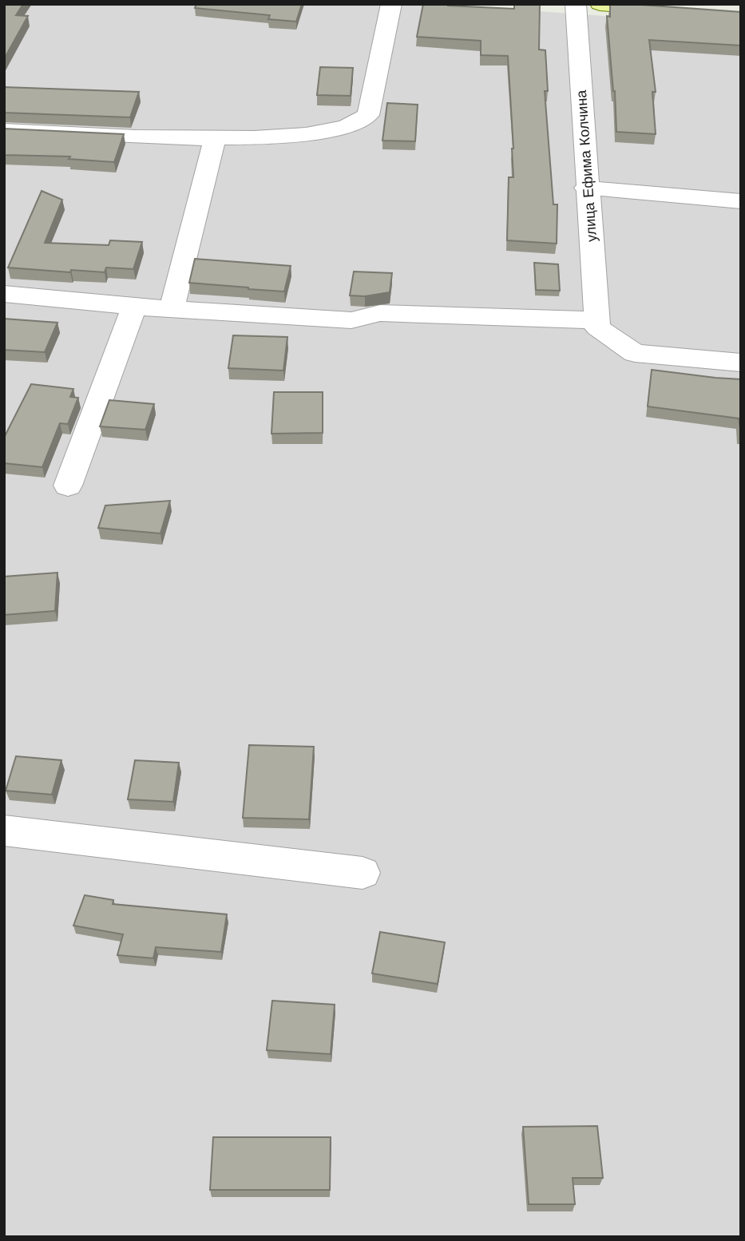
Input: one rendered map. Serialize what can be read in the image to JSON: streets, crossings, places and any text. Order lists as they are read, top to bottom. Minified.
{"streets":{"street":["улица Ефима Колчина"]}}
